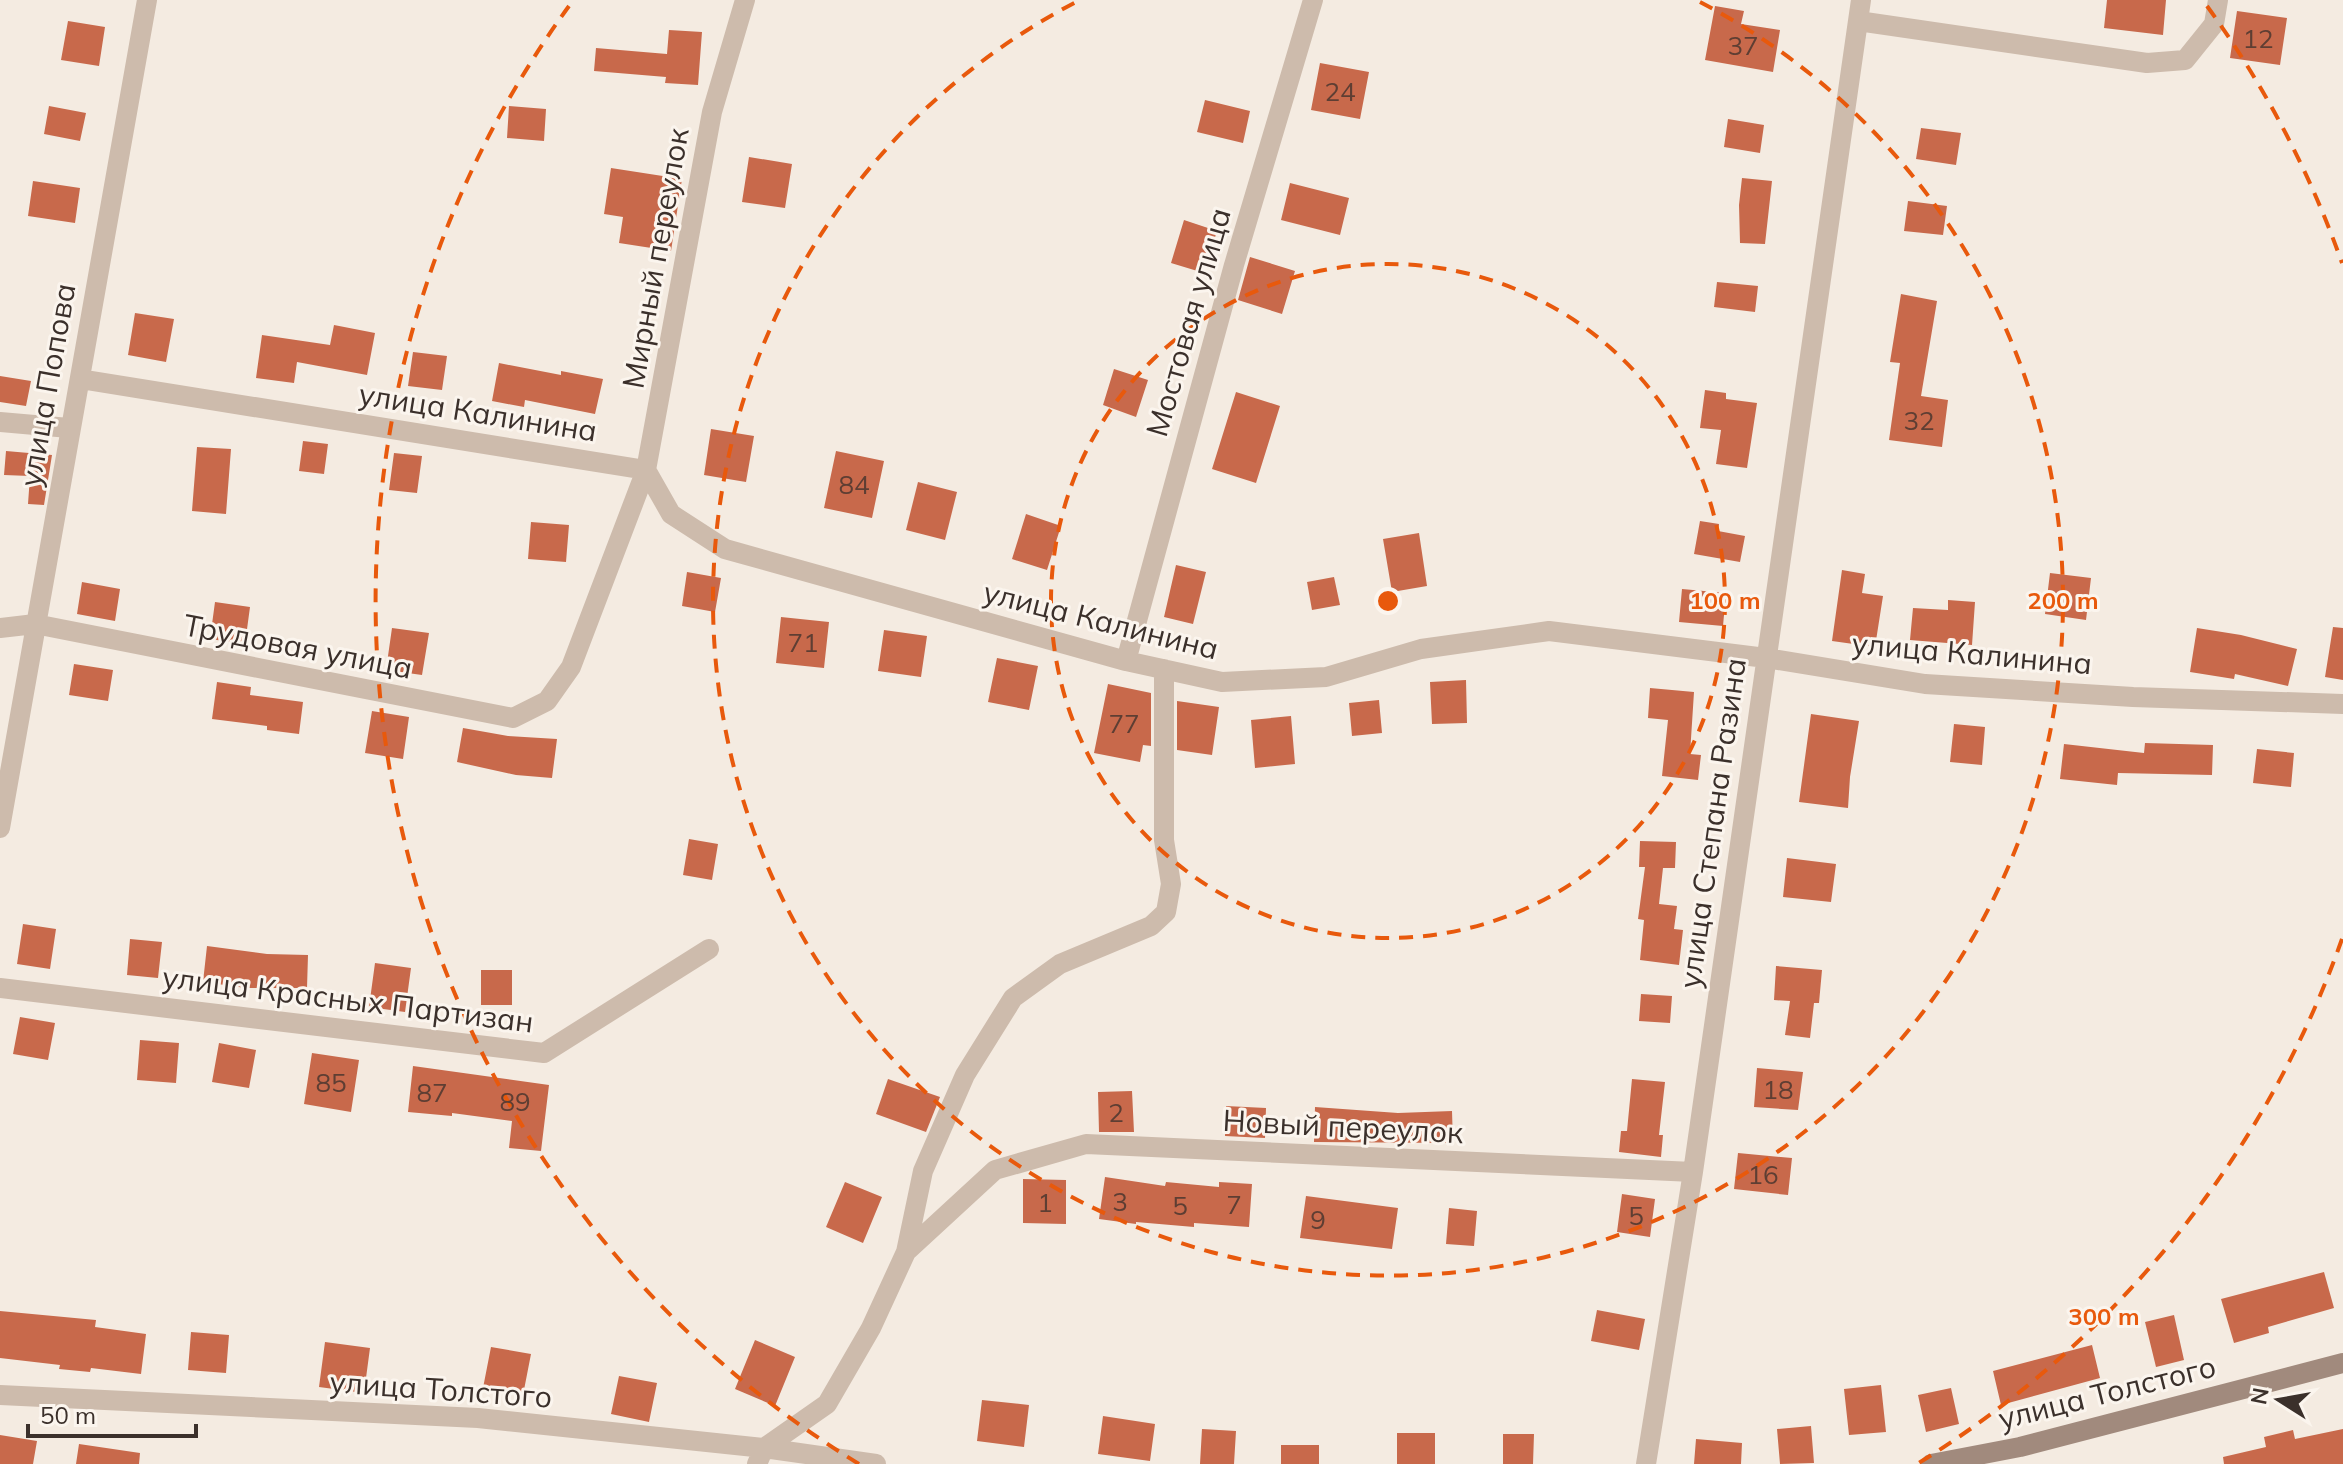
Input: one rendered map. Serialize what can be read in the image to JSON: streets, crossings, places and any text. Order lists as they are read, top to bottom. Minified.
{"streets":{"main road":["улица Толстого"],"street":["Мирный переулок","Мостовая улица","улица Попова","улица Калинина","Трудовая улица","улица Степана Разина","улица Красных Партизан","Новый переулок"]},"crossings":[["Мирный переулок","улица Калинина"],["Мирный переулок","Трудовая улица"],["Мостовая улица","улица Калинина"],["улица Попова","улица Калинина"],["улица Попова","Трудовая улица"],["улица Калинина","улица Степана Разина"],["улица Степана Разина","Новый переулок"]],"house_numbers":["12","37","24","32","84","71","77","85","18","87","89","2","16","3","1","7","5","5","9"],"scale_bar":"50 m","north":"left","rings":["100 m","200 m","300 m"]}
